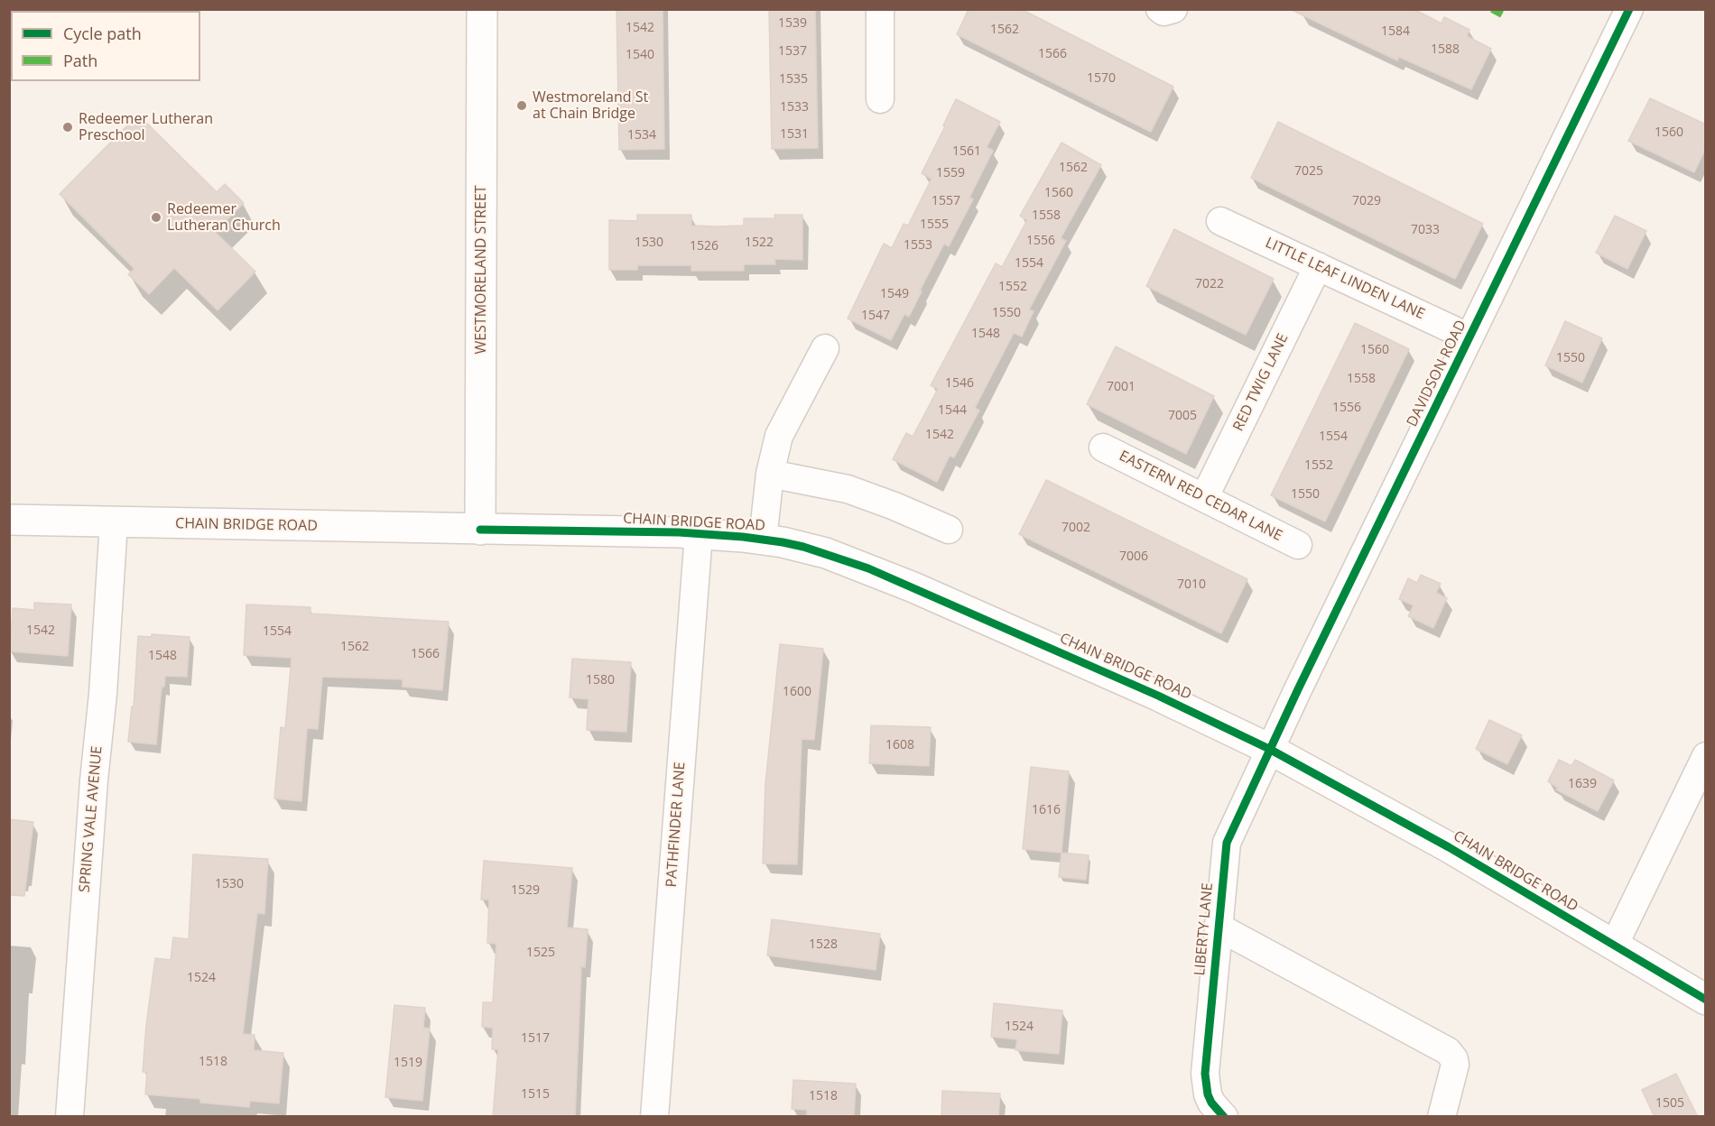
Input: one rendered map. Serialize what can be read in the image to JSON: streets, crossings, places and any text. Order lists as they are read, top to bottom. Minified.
{"streets":{"main road":["WESTMORELAND STREET","CHAIN BRIDGE ROAD"],"street":["LITTLE LEAF LINDEN LANE","DAVIDSON ROAD","RED TWIG LANE","EASTERN RED CEDAR LANE","SPRING VALE AVENUE","PATHFINDER LANE","LIBERTY LANE"]},"crossings":[["WESTMORELAND STREET","CHAIN BRIDGE ROAD"],["LITTLE LEAF LINDEN LANE","DAVIDSON ROAD"],["LITTLE LEAF LINDEN LANE","RED TWIG LANE"],["DAVIDSON ROAD","CHAIN BRIDGE ROAD"],["DAVIDSON ROAD","LIBERTY LANE"],["RED TWIG LANE","EASTERN RED CEDAR LANE"],["CHAIN BRIDGE ROAD","SPRING VALE AVENUE"],["CHAIN BRIDGE ROAD","PATHFINDER LANE"],["CHAIN BRIDGE ROAD","LIBERTY LANE"]],"places":["Westmoreland St at Chain Bridge","Redeemer Lutheran Preschool","Redeemer Lutheran Church"],"house_numbers":["1539","1542","1562","1584","1588","1537","1566","1540","1570","1535","1533","1560","1531","1534","1561","1562","7025","1559","1560","1557","7029","1558","1555","7033","1556","1530","1522","1553","1526","1554","7022","1552","1549","1550","1547","1548","1560","1550","1558","1546","7001","1556","1544","7005","1542","1554","1552","1550","7002","7006","7010","1542","1554","1562","1566","1548","1580","1600","1608","1639","1616","1530","1529","1528","1525","1524","1524","1517","1518","1519","1515","1518","1505"],"legend":["Cycle path","Path"]}
